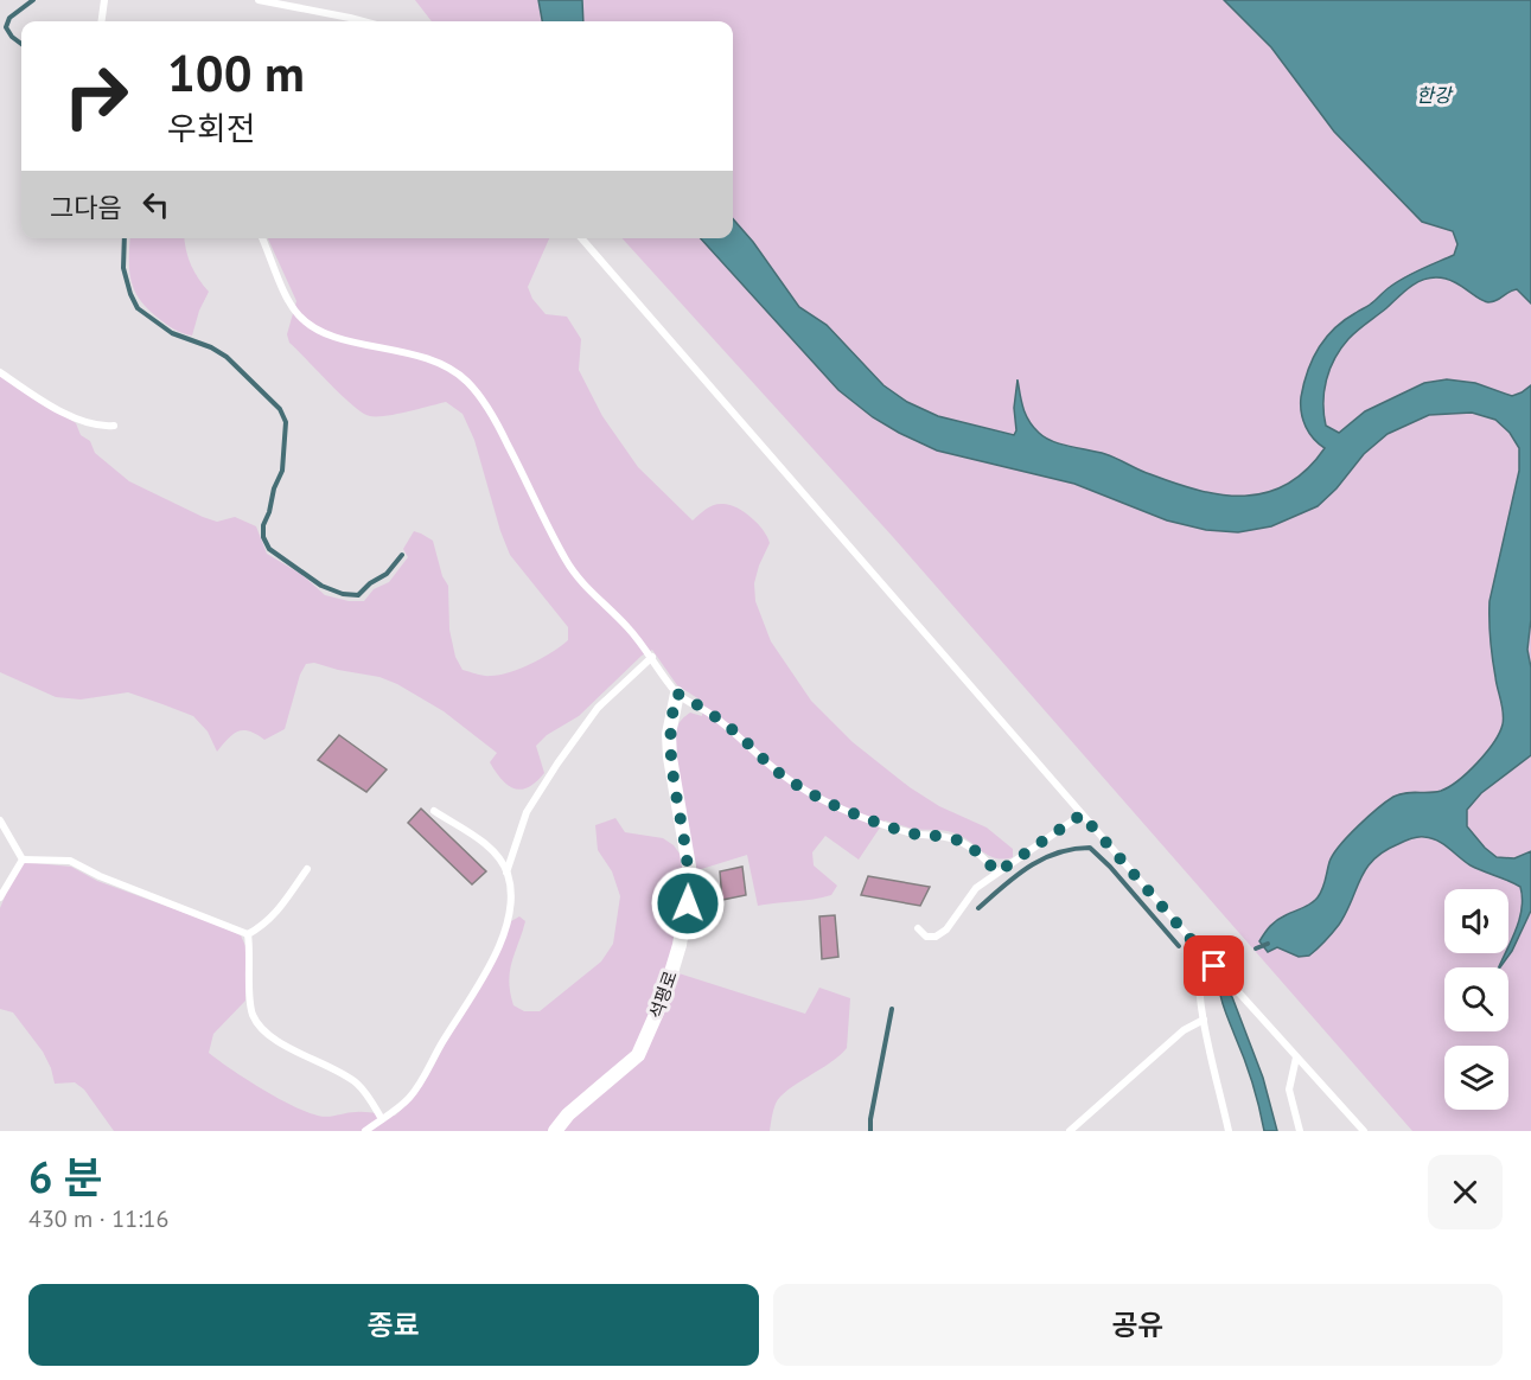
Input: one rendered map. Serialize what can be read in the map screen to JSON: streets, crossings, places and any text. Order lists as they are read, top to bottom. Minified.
{"streets":{"street":["석평로"]},"water":["한강"],"page":{"turn":["100 m","우회전"],"then":"그다음","heading":["6 분","430 m · 11:16"],"buttons":["종료","공유"]}}
